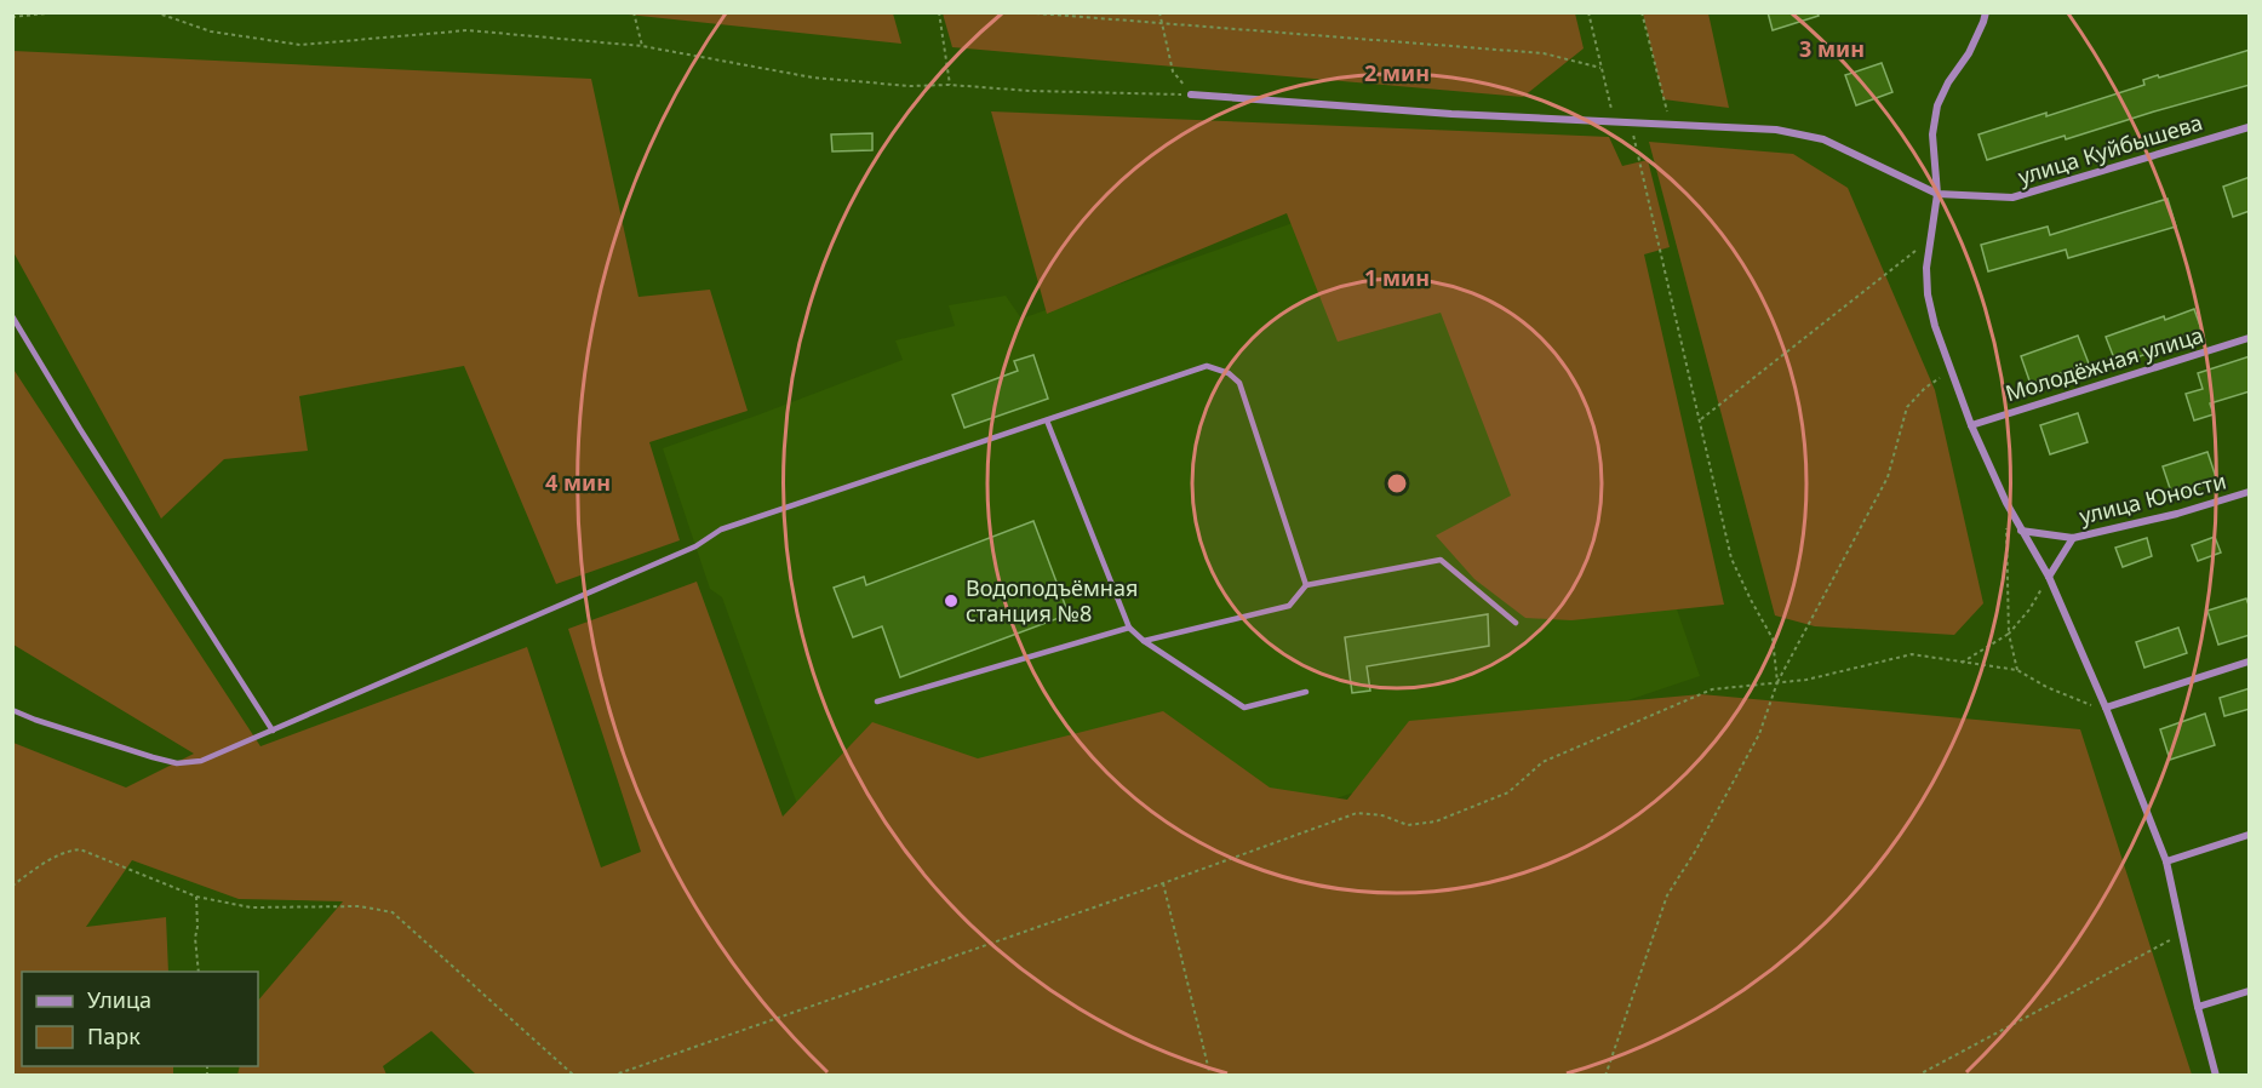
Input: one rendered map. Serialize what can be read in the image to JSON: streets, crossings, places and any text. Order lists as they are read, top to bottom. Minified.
{"streets":{"street":["улица Куйбышева","Молодёжная улица","улица Юности"]},"places":["Водоподъёмная станция №8"],"legend":["Улица","Парк"],"rings":["3 мин","2 мин","1 мин","4 мин"]}
